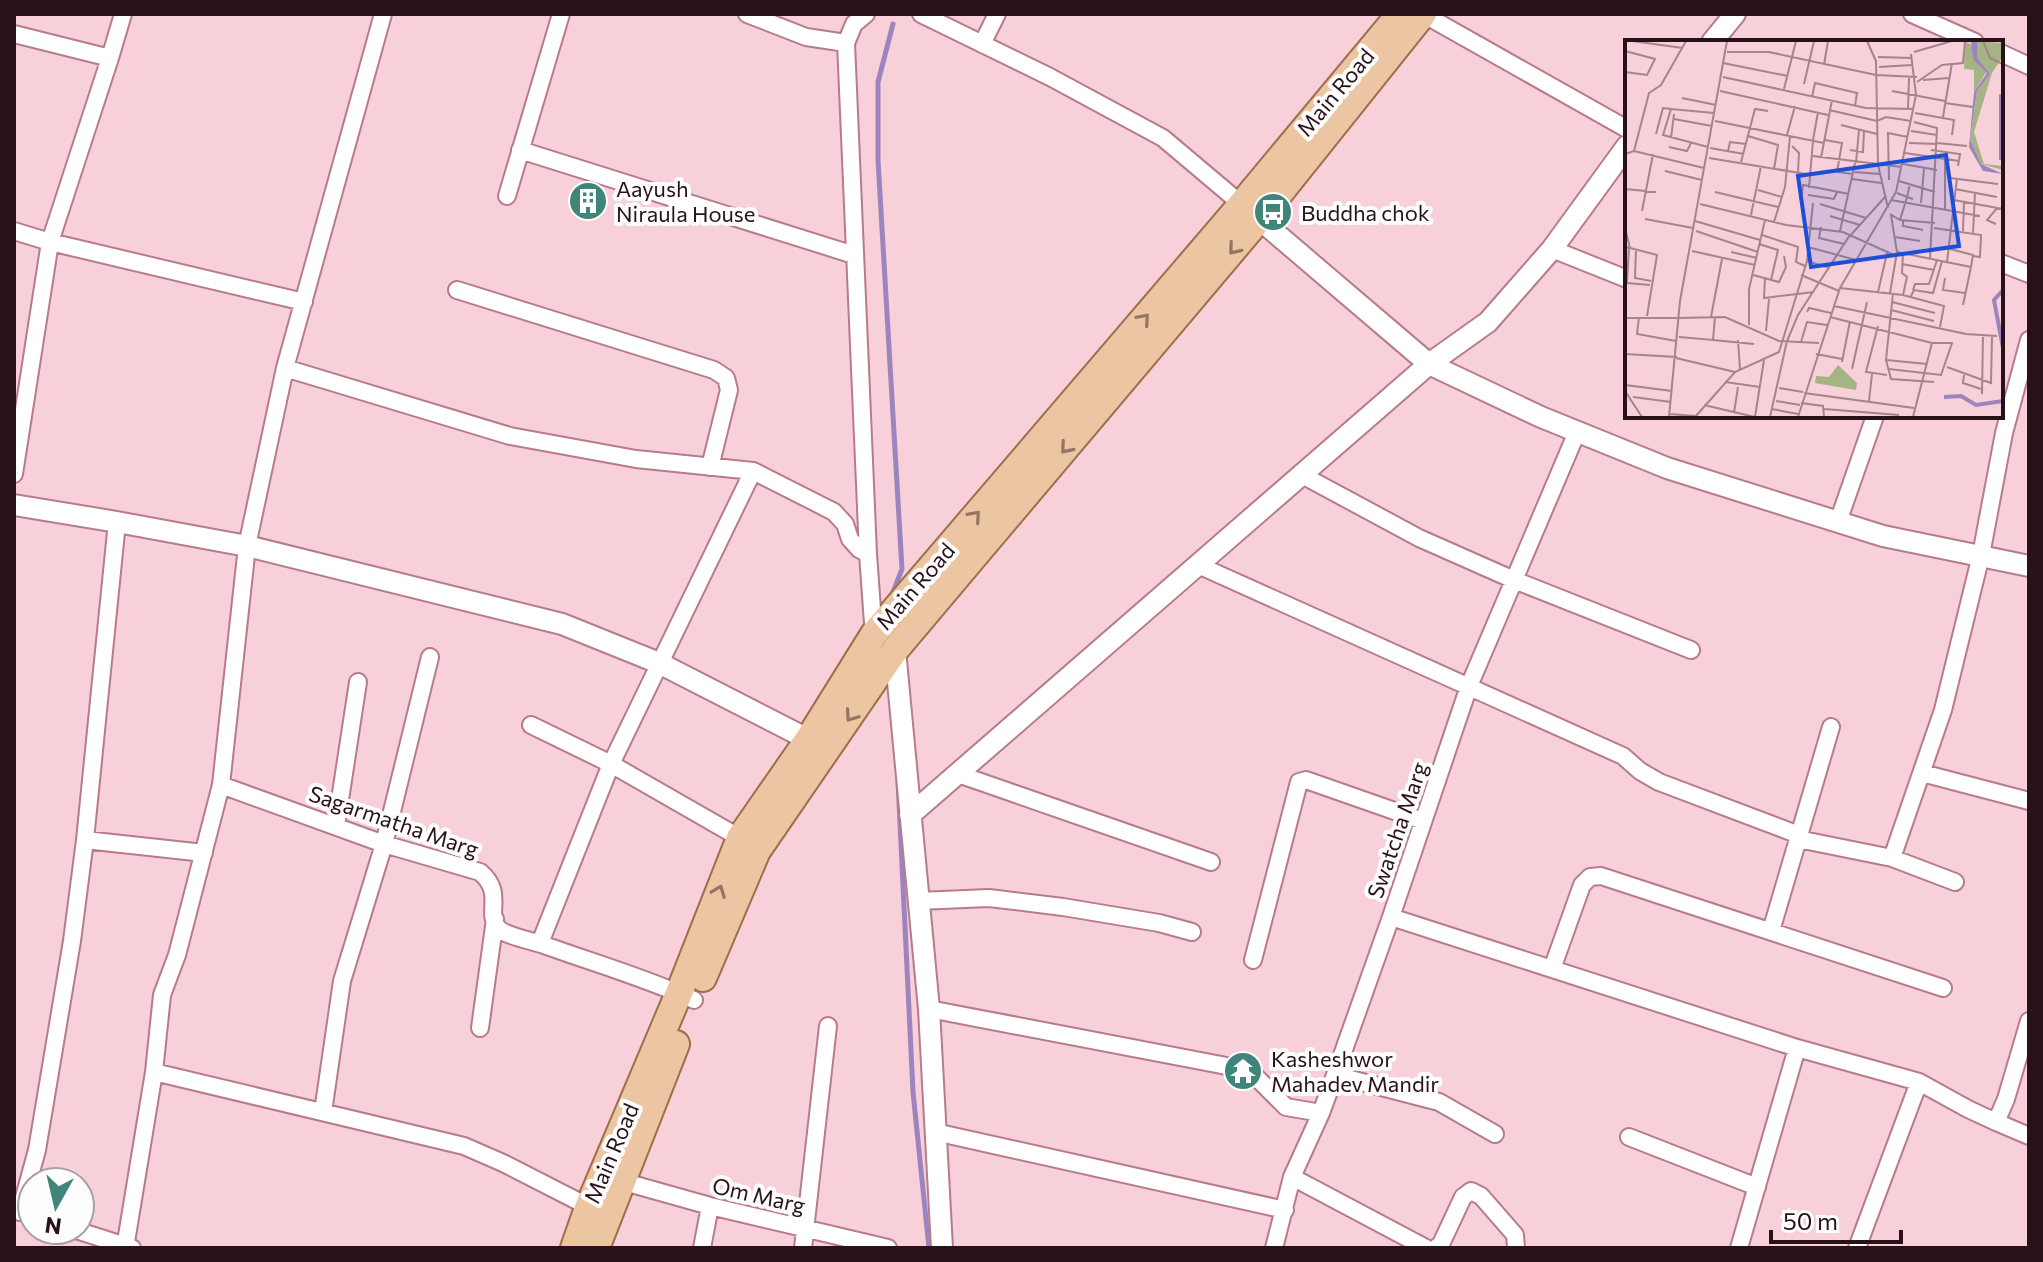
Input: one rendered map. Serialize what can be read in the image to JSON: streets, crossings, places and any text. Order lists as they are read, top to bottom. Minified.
{"streets":{"main road":["Main Road"],"street":["Sagarmatha Marg","Swatcha Marg","Om Marg"]},"crossings":[["Main Road","Om Marg"]],"places":{"building":["Aayush Niraula House"],"bus stop":["Buddha chok"],"temple":["Kasheshwor Mahadev Mandir"]},"scale_bar":"50 m","north":"bottom"}
